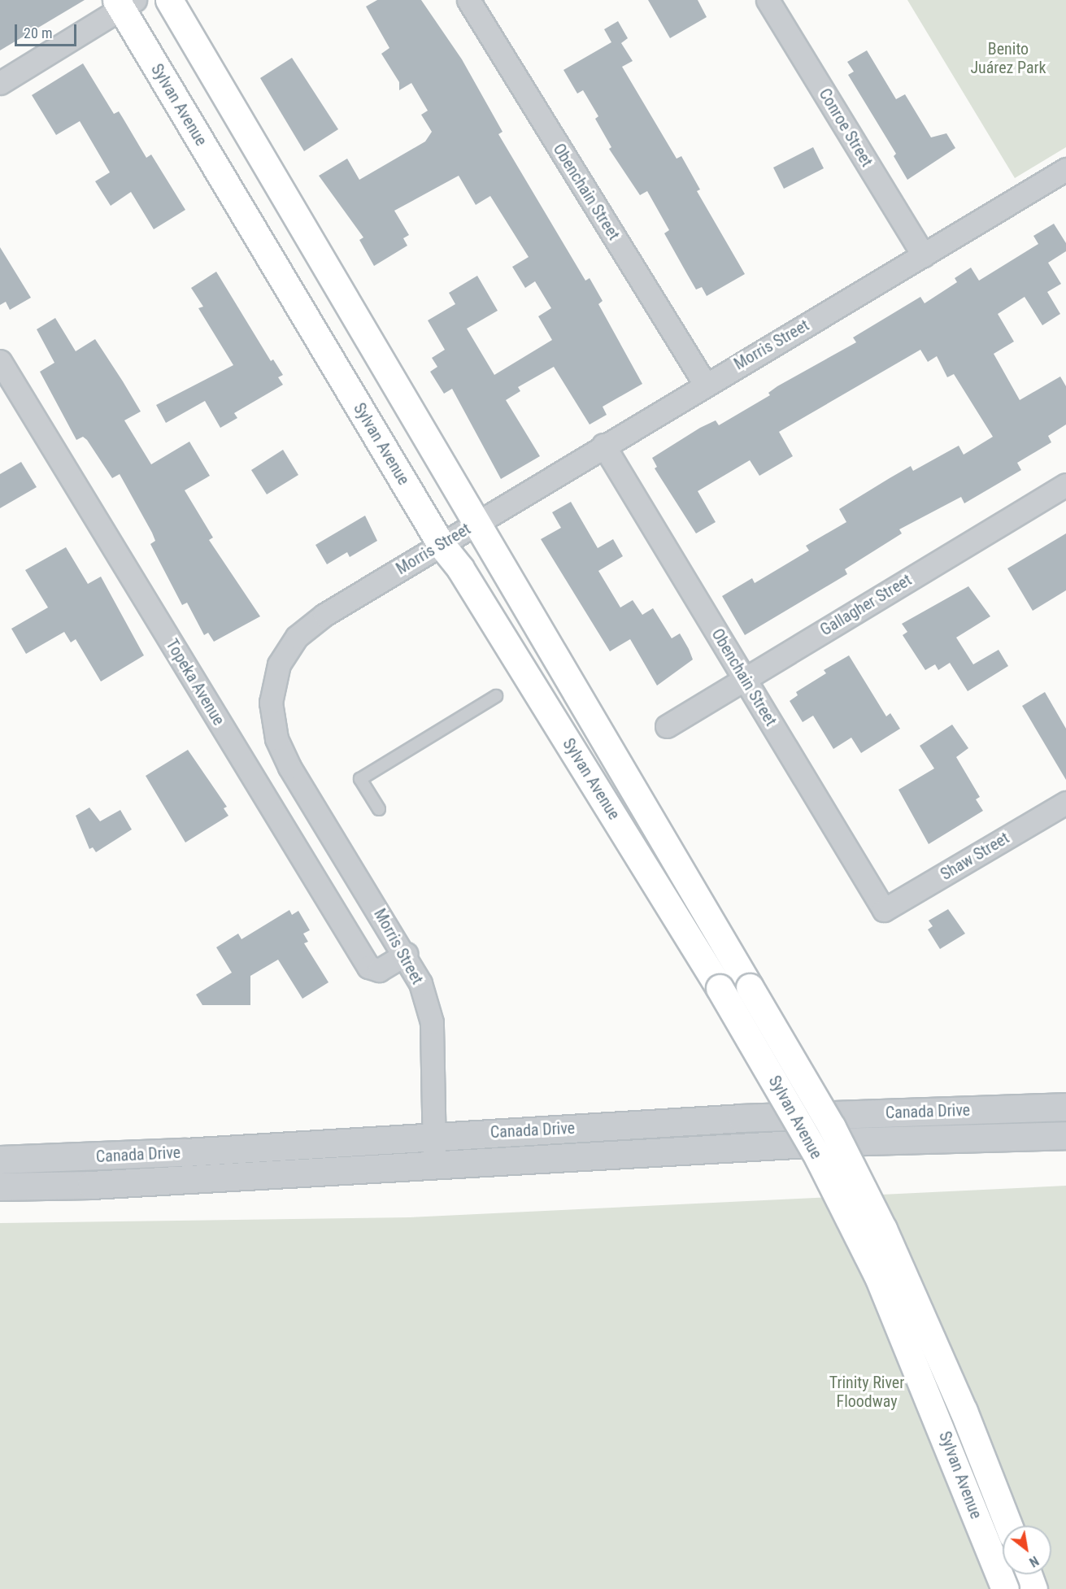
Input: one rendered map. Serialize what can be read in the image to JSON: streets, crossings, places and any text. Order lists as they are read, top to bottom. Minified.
{"streets":{"main road":["Sylvan Avenue"],"street":["Conroe Street","Obenchain Street","Morris Street","Gallagher Street","Topeka Avenue","Shaw Street","Canada Drive"]},"crossings":[["Sylvan Avenue","Morris Street"],["Conroe Street","Morris Street"],["Obenchain Street","Morris Street"],["Obenchain Street","Gallagher Street"],["Obenchain Street","Shaw Street"],["Morris Street","Topeka Avenue"],["Morris Street","Canada Drive"]],"parks":["Benito Juárez Park","Trinity River Floodway"],"scale_bar":"20 m","north":"bottom right"}
